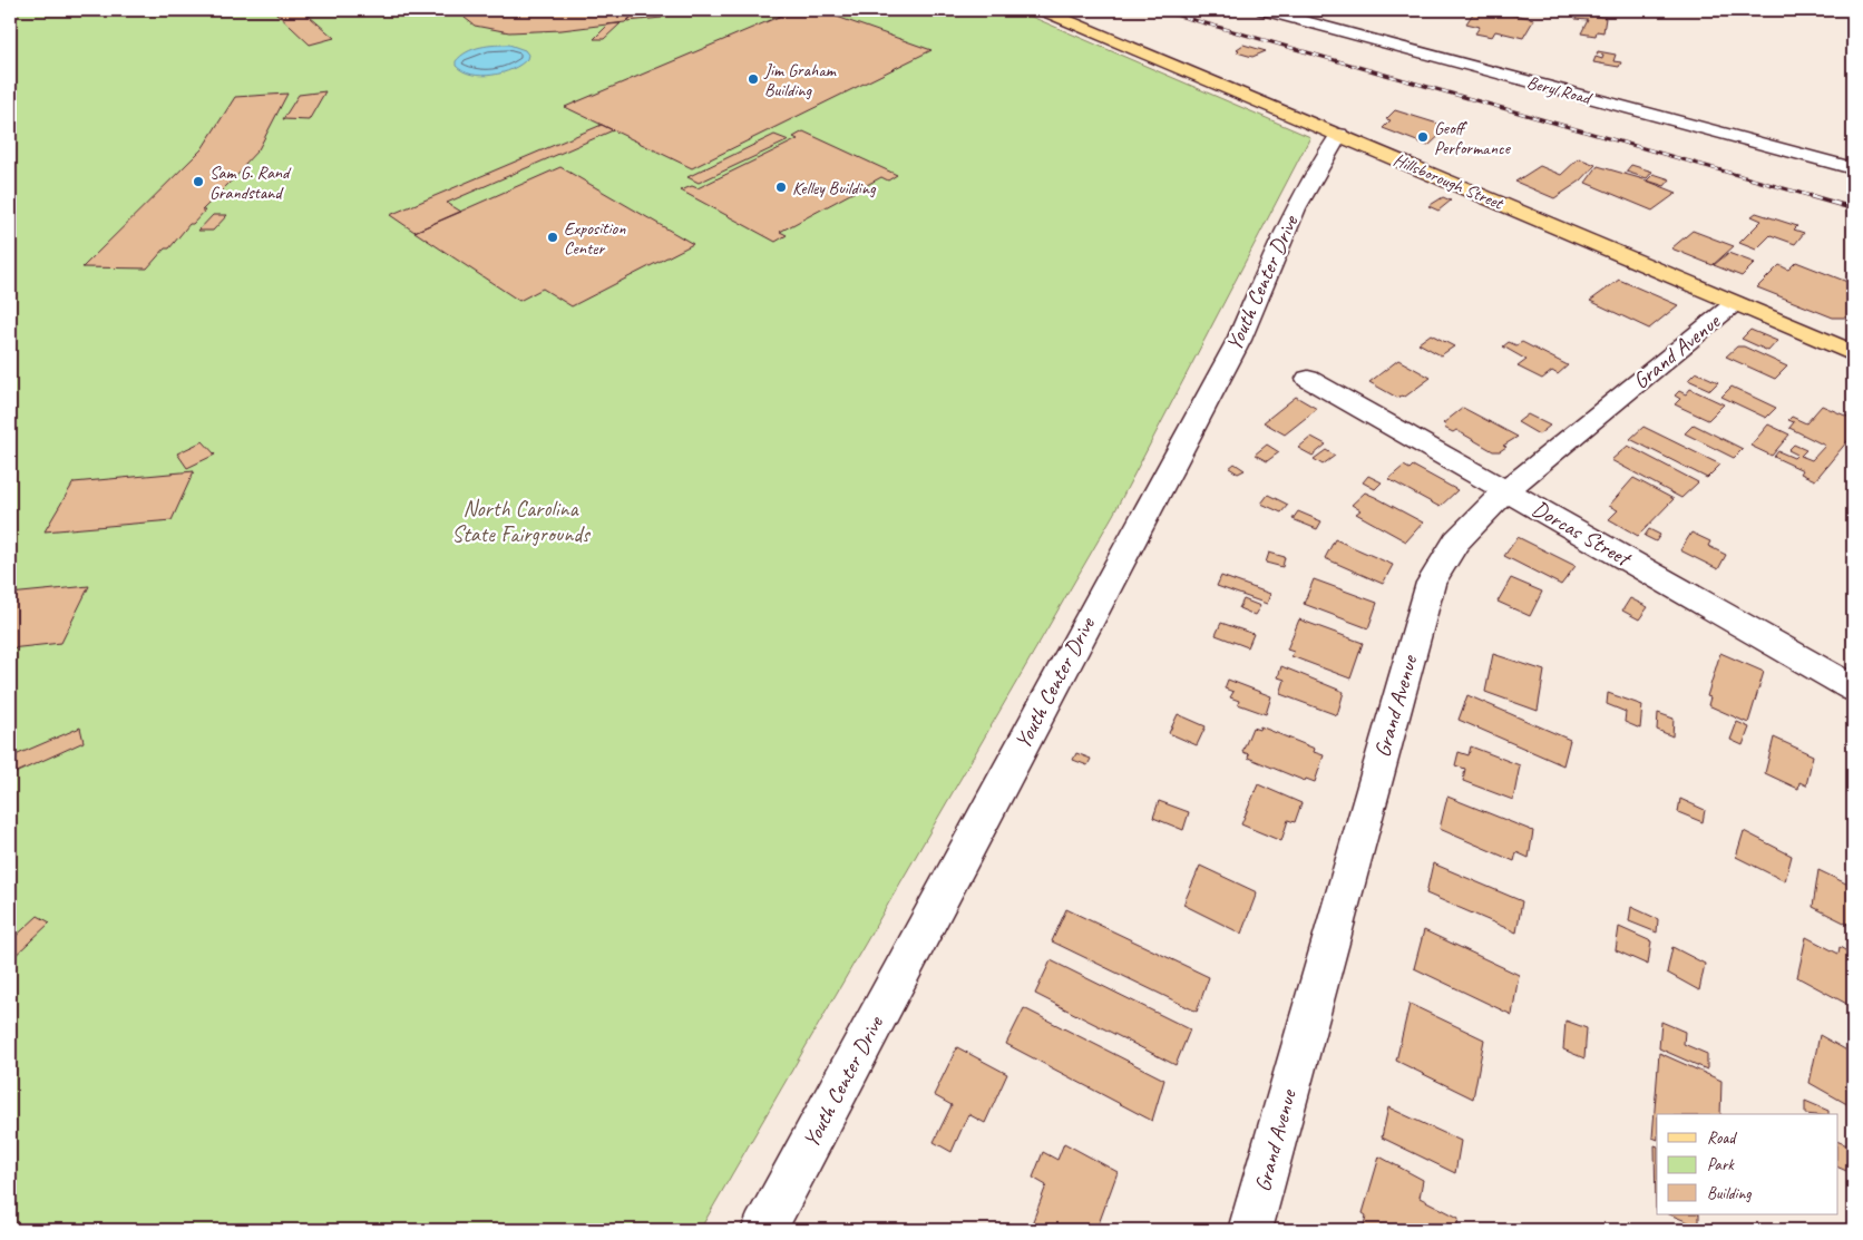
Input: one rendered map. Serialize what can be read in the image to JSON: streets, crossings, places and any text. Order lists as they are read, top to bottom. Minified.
{"streets":{"main road":["Hillsborough Street"],"street":["Beryl Road","Youth Center Drive","Grand Avenue","Dorcas Street"]},"crossings":[["Hillsborough Street","Youth Center Drive"],["Hillsborough Street","Grand Avenue"],["Grand Avenue","Dorcas Street"]],"parks":["North Carolina State Fairgrounds"],"places":["Jim Graham Building","Geoff Performance","Sam G. Rand Grandstand","Kelley Building","Exposition Center"],"legend":["Road","Park","Building"]}
